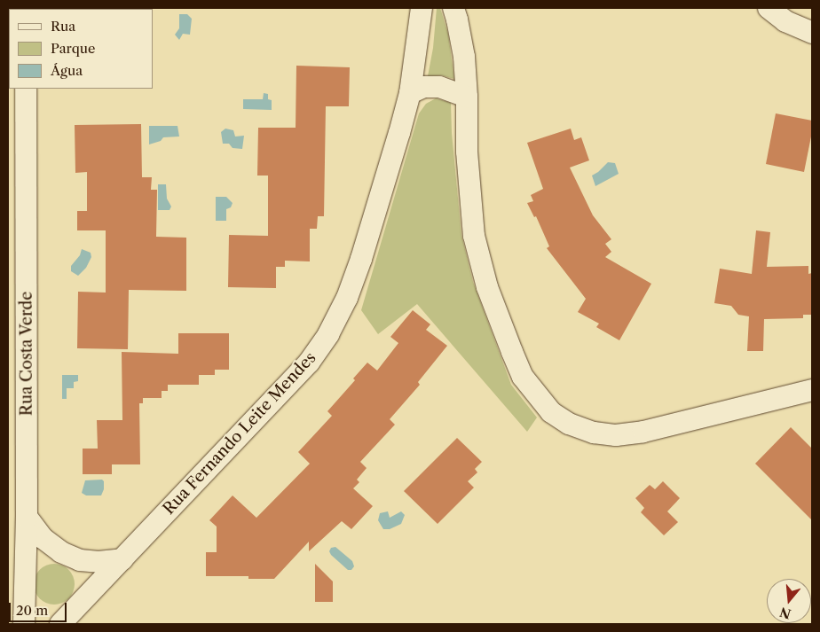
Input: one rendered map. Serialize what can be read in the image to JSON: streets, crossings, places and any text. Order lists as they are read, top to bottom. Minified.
{"streets":{"street":["Rua Costa Verde","Rua Fernando Leite Mendes"]},"legend":["Rua","Parque","Água"],"scale_bar":"20 m","north":"bottom"}
